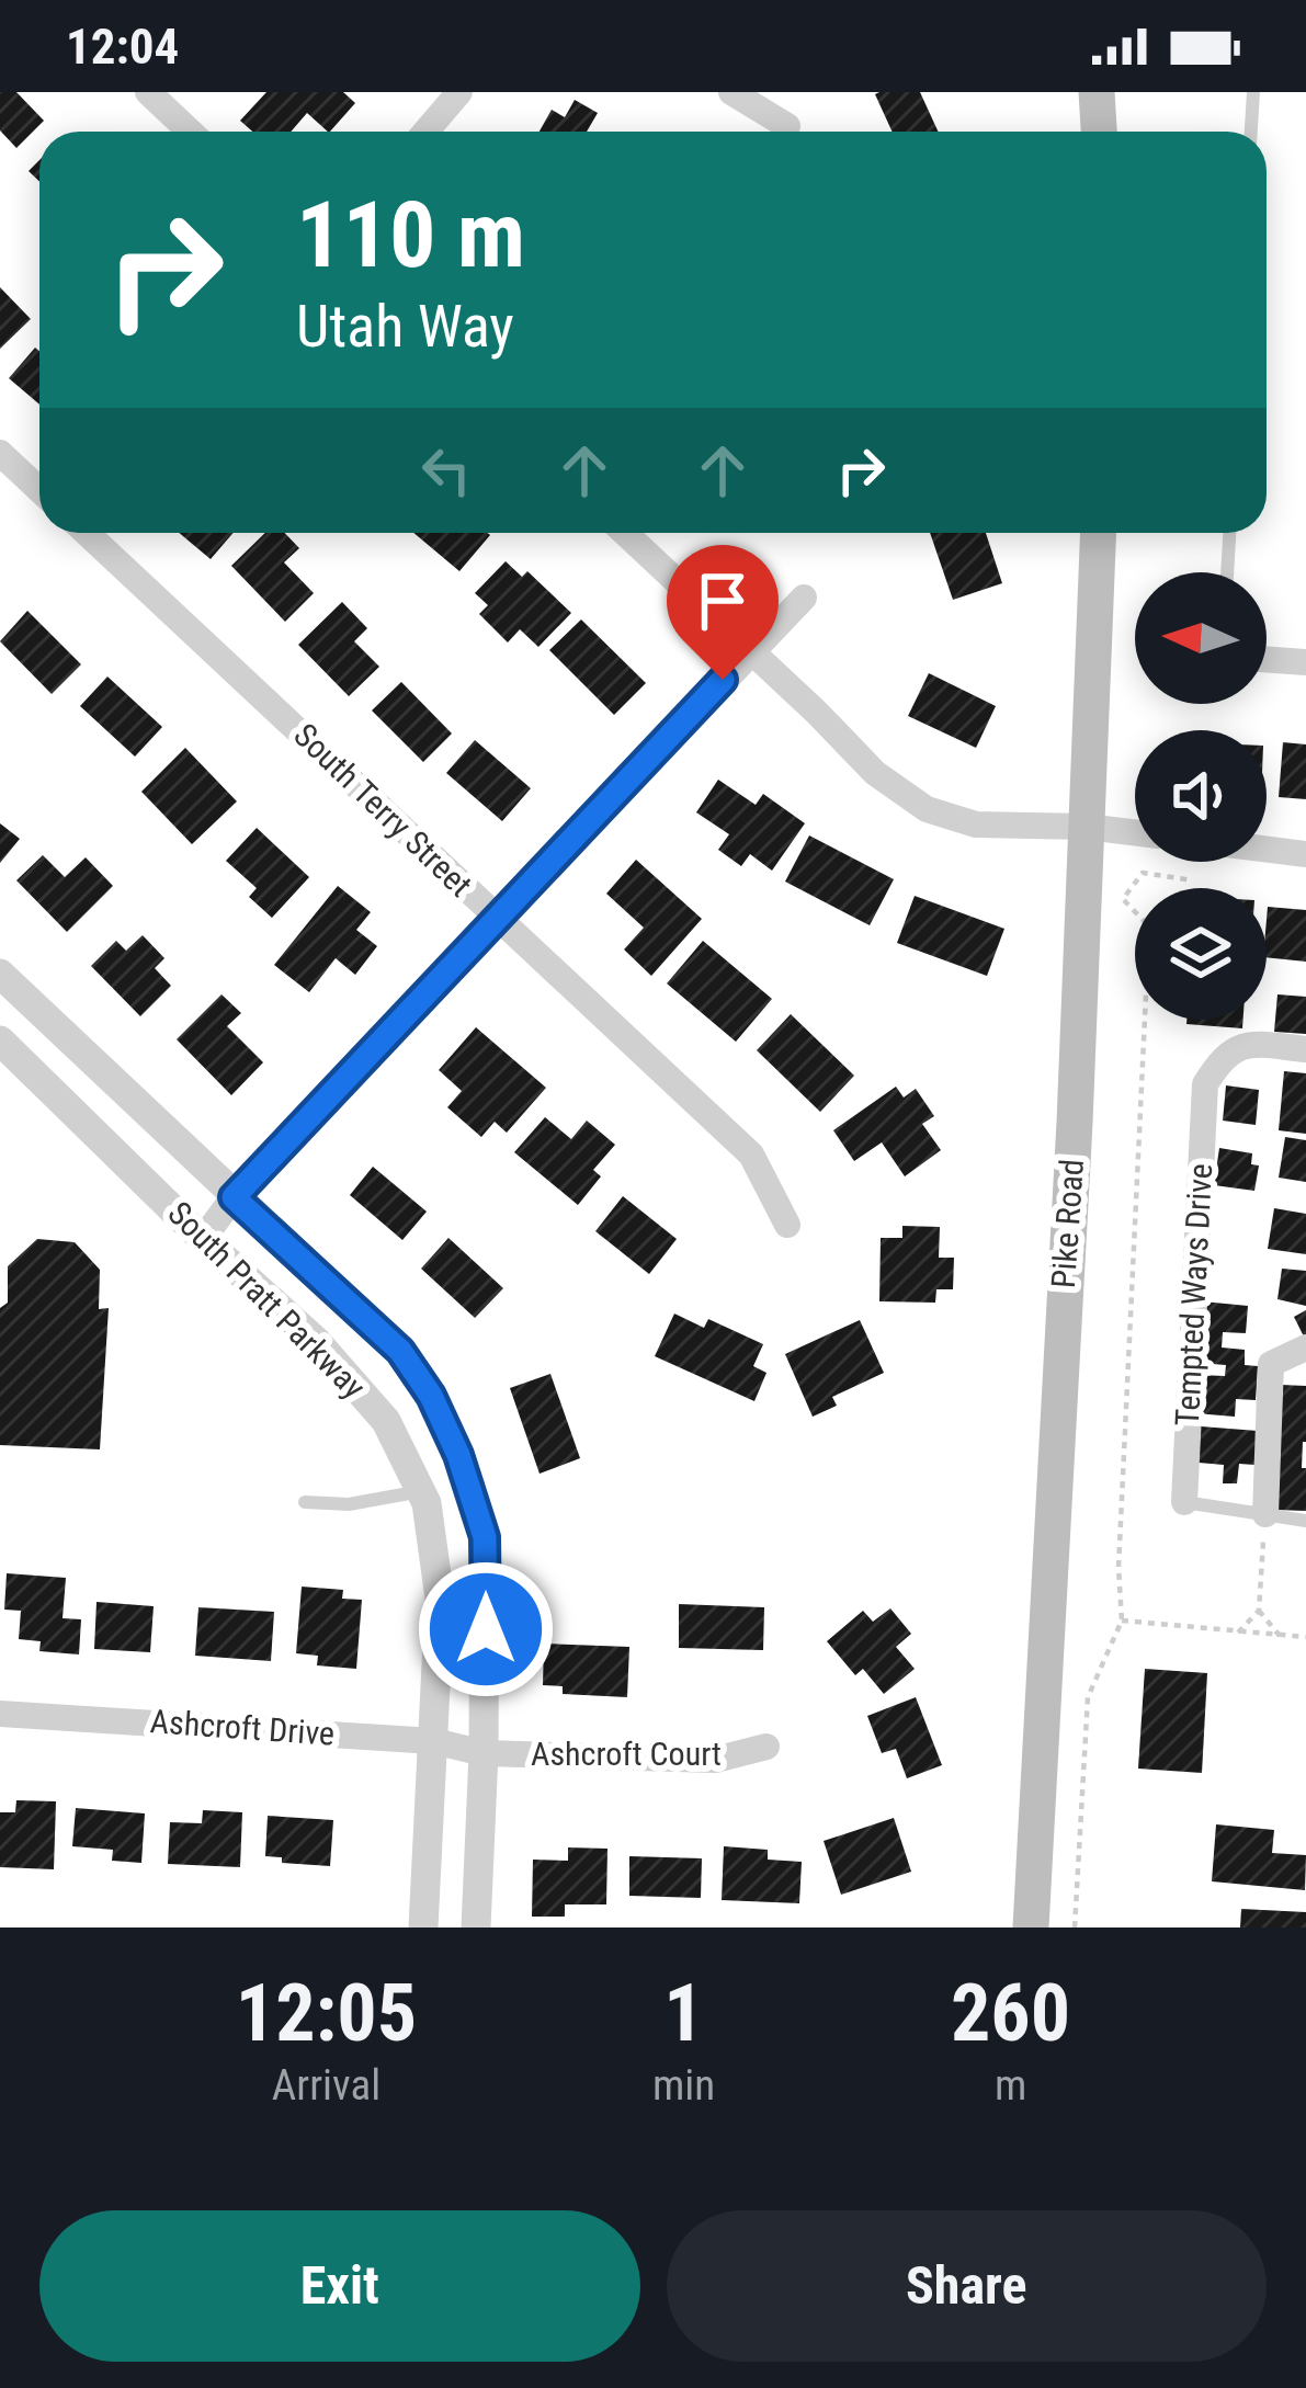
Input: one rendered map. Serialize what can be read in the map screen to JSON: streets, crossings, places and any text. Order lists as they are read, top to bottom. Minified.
{"streets":{"main road":["Pike Road"],"street":["South Terry Street","Tempted Ways Drive","South Pratt Parkway","Ashcroft Drive","Ashcroft Court"]},"crossings":[["South Pratt Parkway","Ashcroft Drive"],["South Pratt Parkway","Ashcroft Court"],["Ashcroft Drive","Ashcroft Court"]],"north":"left","page":{"status":"12:04","turn":["110 m","Utah Way"],"eta":["12:05","Arrival","1","min","260","m"],"buttons":["Exit","Share"]}}
